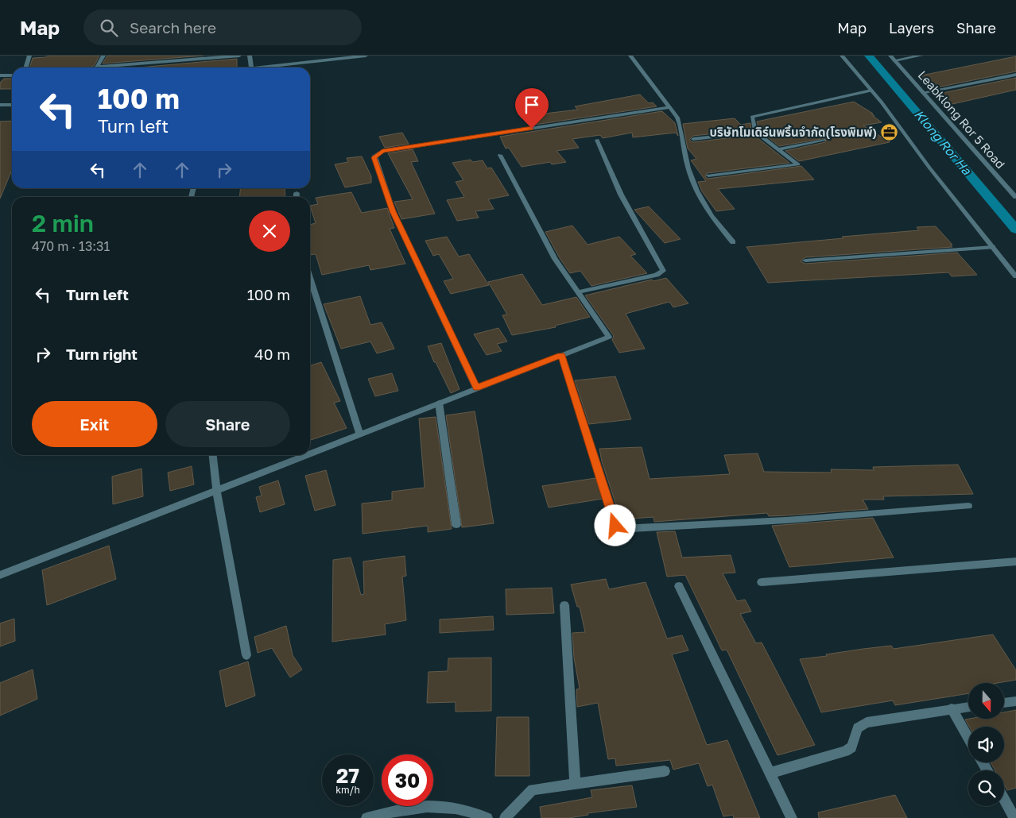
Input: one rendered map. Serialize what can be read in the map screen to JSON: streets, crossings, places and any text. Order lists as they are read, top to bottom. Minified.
{"streets":{"street":["Leabklong Ror 5 Road"]},"water":["Klong Ror Ha"],"places":{"office":["บริษัทโมเดิร์นพริ้นจำกัด(โรงพิมพ์)"]},"north":"bottom","page":{"header":"Map","search":"Search here","nav":["Map","Layers","Share"],"turn":["100 m","Turn left"],"heading":["2 min","470 m · 13:31"],"list":[{"name":"Turn left","value":"100 m"},{"name":"Turn right","value":"40 m"}],"buttons":["Exit","Share"],"speed":"27 km/h","limit":"30"}}
